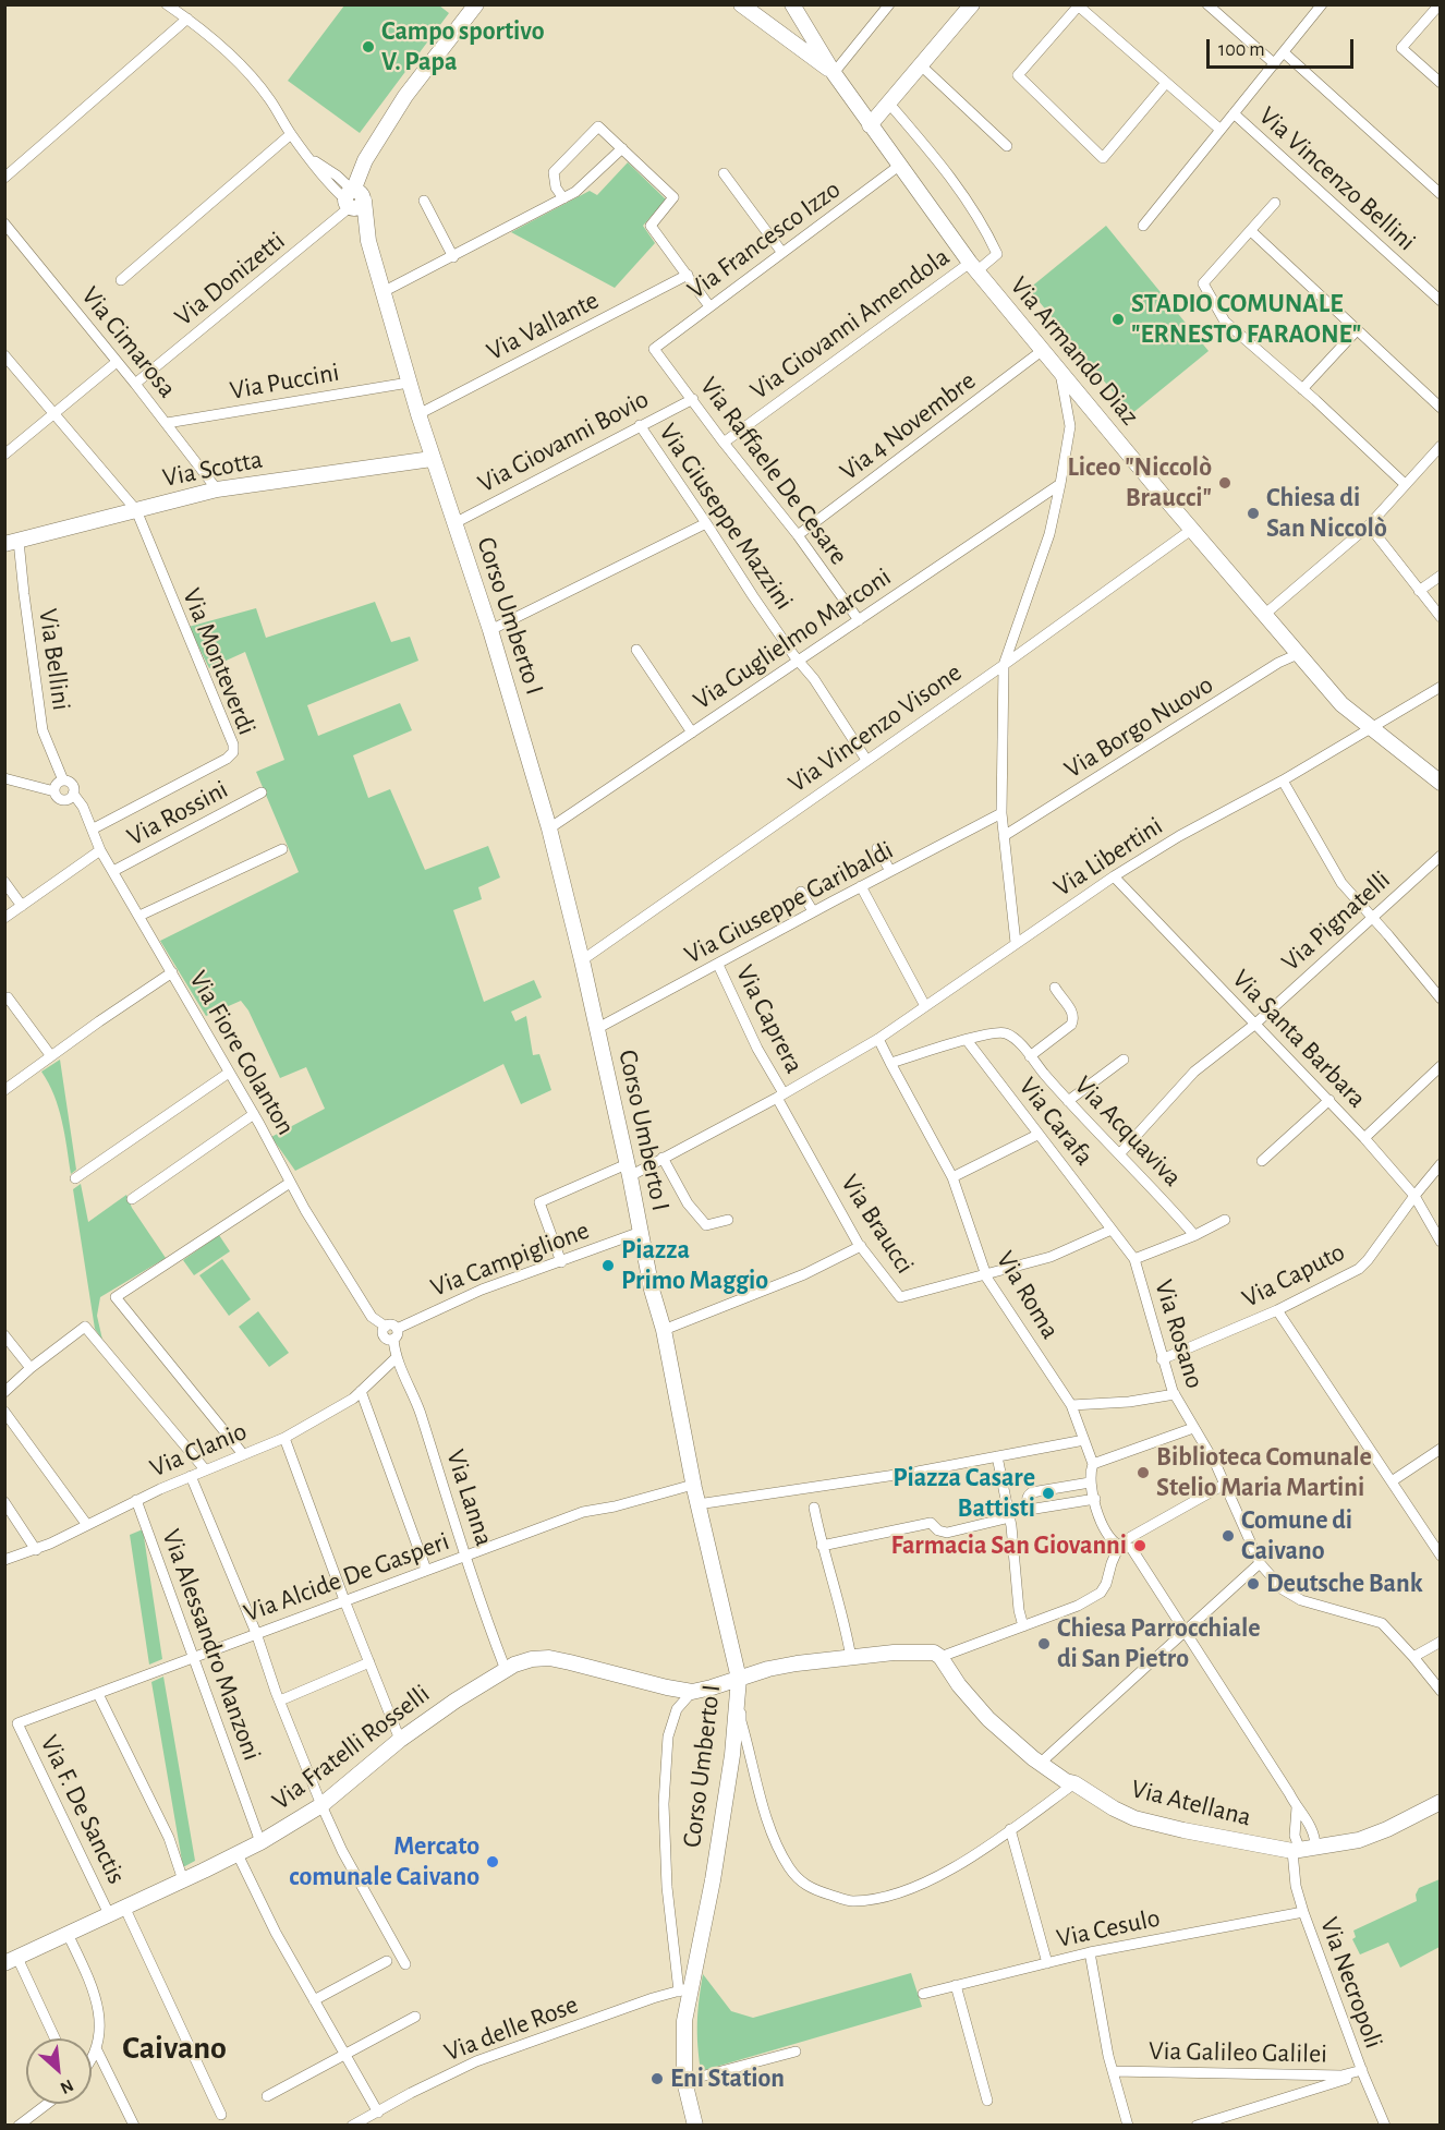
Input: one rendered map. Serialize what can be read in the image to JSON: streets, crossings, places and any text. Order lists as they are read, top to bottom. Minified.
{"streets":{"main road":["Via Armando Diaz","Via Scotta","Corso Umberto I","Via Fratelli Rosselli","Via Atellana"],"street":["Via Vincenzo Bellini","Via Francesco Izzo","Via Donizetti","Via Giovanni Amendola","Via Vallante","Via Cimarosa","Via Puccini","Via 4 Novembre","Via Giovanni Bovio","Via Raffaele De Cesare","Via Giuseppe Mazzini","Via Guglielmo Marconi","Via Bellini","Via Monteverdi","Via Borgo Nuovo","Via Vincenzo Visone","Via Rossini","Via Libertini","Via Giuseppe Garibaldi","Via Pignatelli","Via Caprera","Via Santa Barbara","Via Fiore Colanton","Via Carafa","Via Acquaviva","Via Braucci","Via Campiglione","Via Caputo","Via Roma","Via Rosano","Via Clanio","Via Lanna","Via Alcide De Gasperi","Via Alessandro Manzoni","Via F. De Sanctis","Via Cesulo","Via Necropoli","Via delle Rose","Via Galileo Galilei"]},"crossings":[["Via Francesco Izzo","Via Armando Diaz"],["Via Francesco Izzo","Via Raffaele De Cesare"],["Via Donizetti","Via Cimarosa"],["Via Donizetti","Corso Umberto I"],["Via Giovanni Amendola","Via Armando Diaz"],["Via Giovanni Amendola","Via Raffaele De Cesare"],["Via Vallante","Corso Umberto I"],["Via Cimarosa","Via Puccini"],["Via Cimarosa","Via Scotta"],["Via Armando Diaz","Via 4 Novembre"],["Via Armando Diaz","Via Borgo Nuovo"],["Via Armando Diaz","Via Vincenzo Visone"],["Via Armando Diaz","Via Libertini"],["Via Puccini","Corso Umberto I"],["Via 4 Novembre","Via Raffaele De Cesare"],["Via Giovanni Bovio","Via Raffaele De Cesare"],["Via Giovanni Bovio","Via Giuseppe Mazzini"],["Via Giovanni Bovio","Corso Umberto I"],["Via Scotta","Corso Umberto I"],["Via Scotta","Via Bellini"],["Via Scotta","Via Monteverdi"],["Via Raffaele De Cesare","Via Guglielmo Marconi"],["Via Giuseppe Mazzini","Via Guglielmo Marconi"],["Via Giuseppe Mazzini","Via Vincenzo Visone"],["Corso Umberto I","Via Guglielmo Marconi"],["Corso Umberto I","Via Vincenzo Visone"],["Corso Umberto I","Via Libertini"],["Corso Umberto I","Via Giuseppe Garibaldi"],["Corso Umberto I","Via Campiglione"],["Corso Umberto I","Via Alcide De Gasperi"],["Corso Umberto I","Via Fratelli Rosselli"],["Corso Umberto I","Via delle Rose"],["Via Bellini","Via Fiore Colanton"],["Via Monteverdi","Via Fiore Colanton"],["Via Rossini","Via Fiore Colanton"],["Via Libertini","Via Caprera"],["Via Libertini","Via Santa Barbara"],["Via Libertini","Via Braucci"],["Via Libertini","Via Campiglione"],["Via Libertini","Via Roma"],["Via Giuseppe Garibaldi","Via Caprera"],["Via Pignatelli","Via Santa Barbara"],["Via Pignatelli","Via Acquaviva"],["Via Caprera","Via Braucci"],["Via Santa Barbara","Via Caputo"],["Via Fiore Colanton","Via Campiglione"],["Via Fiore Colanton","Via Lanna"],["Via Carafa","Via Acquaviva"],["Via Carafa","Via Rosano"],["Via Braucci","Via Roma"],["Via Campiglione","Via Lanna"],["Via Caputo","Via Rosano"],["Via Clanio","Via Lanna"],["Via Clanio","Via Alessandro Manzoni"],["Via Lanna","Via Alcide De Gasperi"],["Via Lanna","Via Fratelli Rosselli"],["Via Alcide De Gasperi","Via Alessandro Manzoni"],["Via Alcide De Gasperi","Via F. De Sanctis"],["Via Alessandro Manzoni","Via Fratelli Rosselli"],["Via Fratelli Rosselli","Via Atellana"],["Via Fratelli Rosselli","Via F. De Sanctis"],["Via Atellana","Via Necropoli"],["Via Cesulo","Via Necropoli"],["Via Necropoli","Via Galileo Galilei"]],"districts":["Caivano"],"places":["Campo sportivo V. Papa","STADIO COMUNALE \"ERNESTO FARAONE\"","Liceo \"Niccolò Braucci\"","Chiesa di San Niccolò","Piazza Primo Maggio","Biblioteca Comunale Stelio Maria Martini","Piazza Casare Battisti","Comune di Caivano","Farmacia San Giovanni","Deutsche Bank","Chiesa Parrocchiale di San Pietro","Mercato comunale Caivano","Eni Station"],"scale_bar":"100 m","north":"bottom right"}
